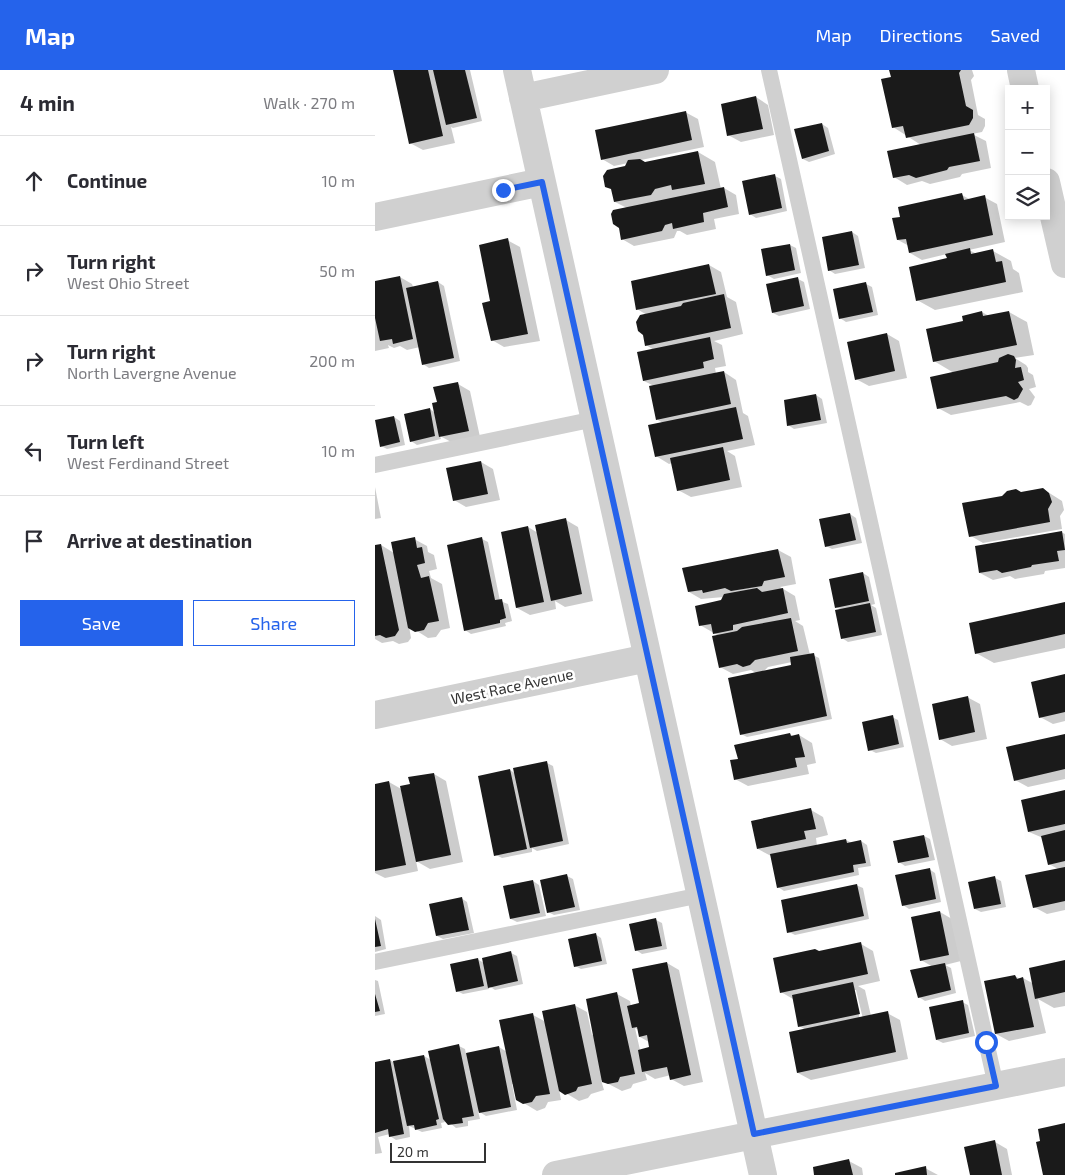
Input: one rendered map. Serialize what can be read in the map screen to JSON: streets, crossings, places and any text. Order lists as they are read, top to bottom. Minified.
{"streets":{"street":["West Race Avenue"]},"scale_bar":"20 m","page":{"header":"Map","nav":["Map","Directions","Saved"],"heading":["4 min","Walk · 270 m"],"map_buttons":["+","−"],"list":[["Continue","10 m"],["Turn right","West Ohio Street","50 m"],["Turn right","North Lavergne Avenue","200 m"],["Turn left","West Ferdinand Street","10 m"],"Arrive at destination"],"buttons":["Save","Share"],"scale":"20 m"}}
